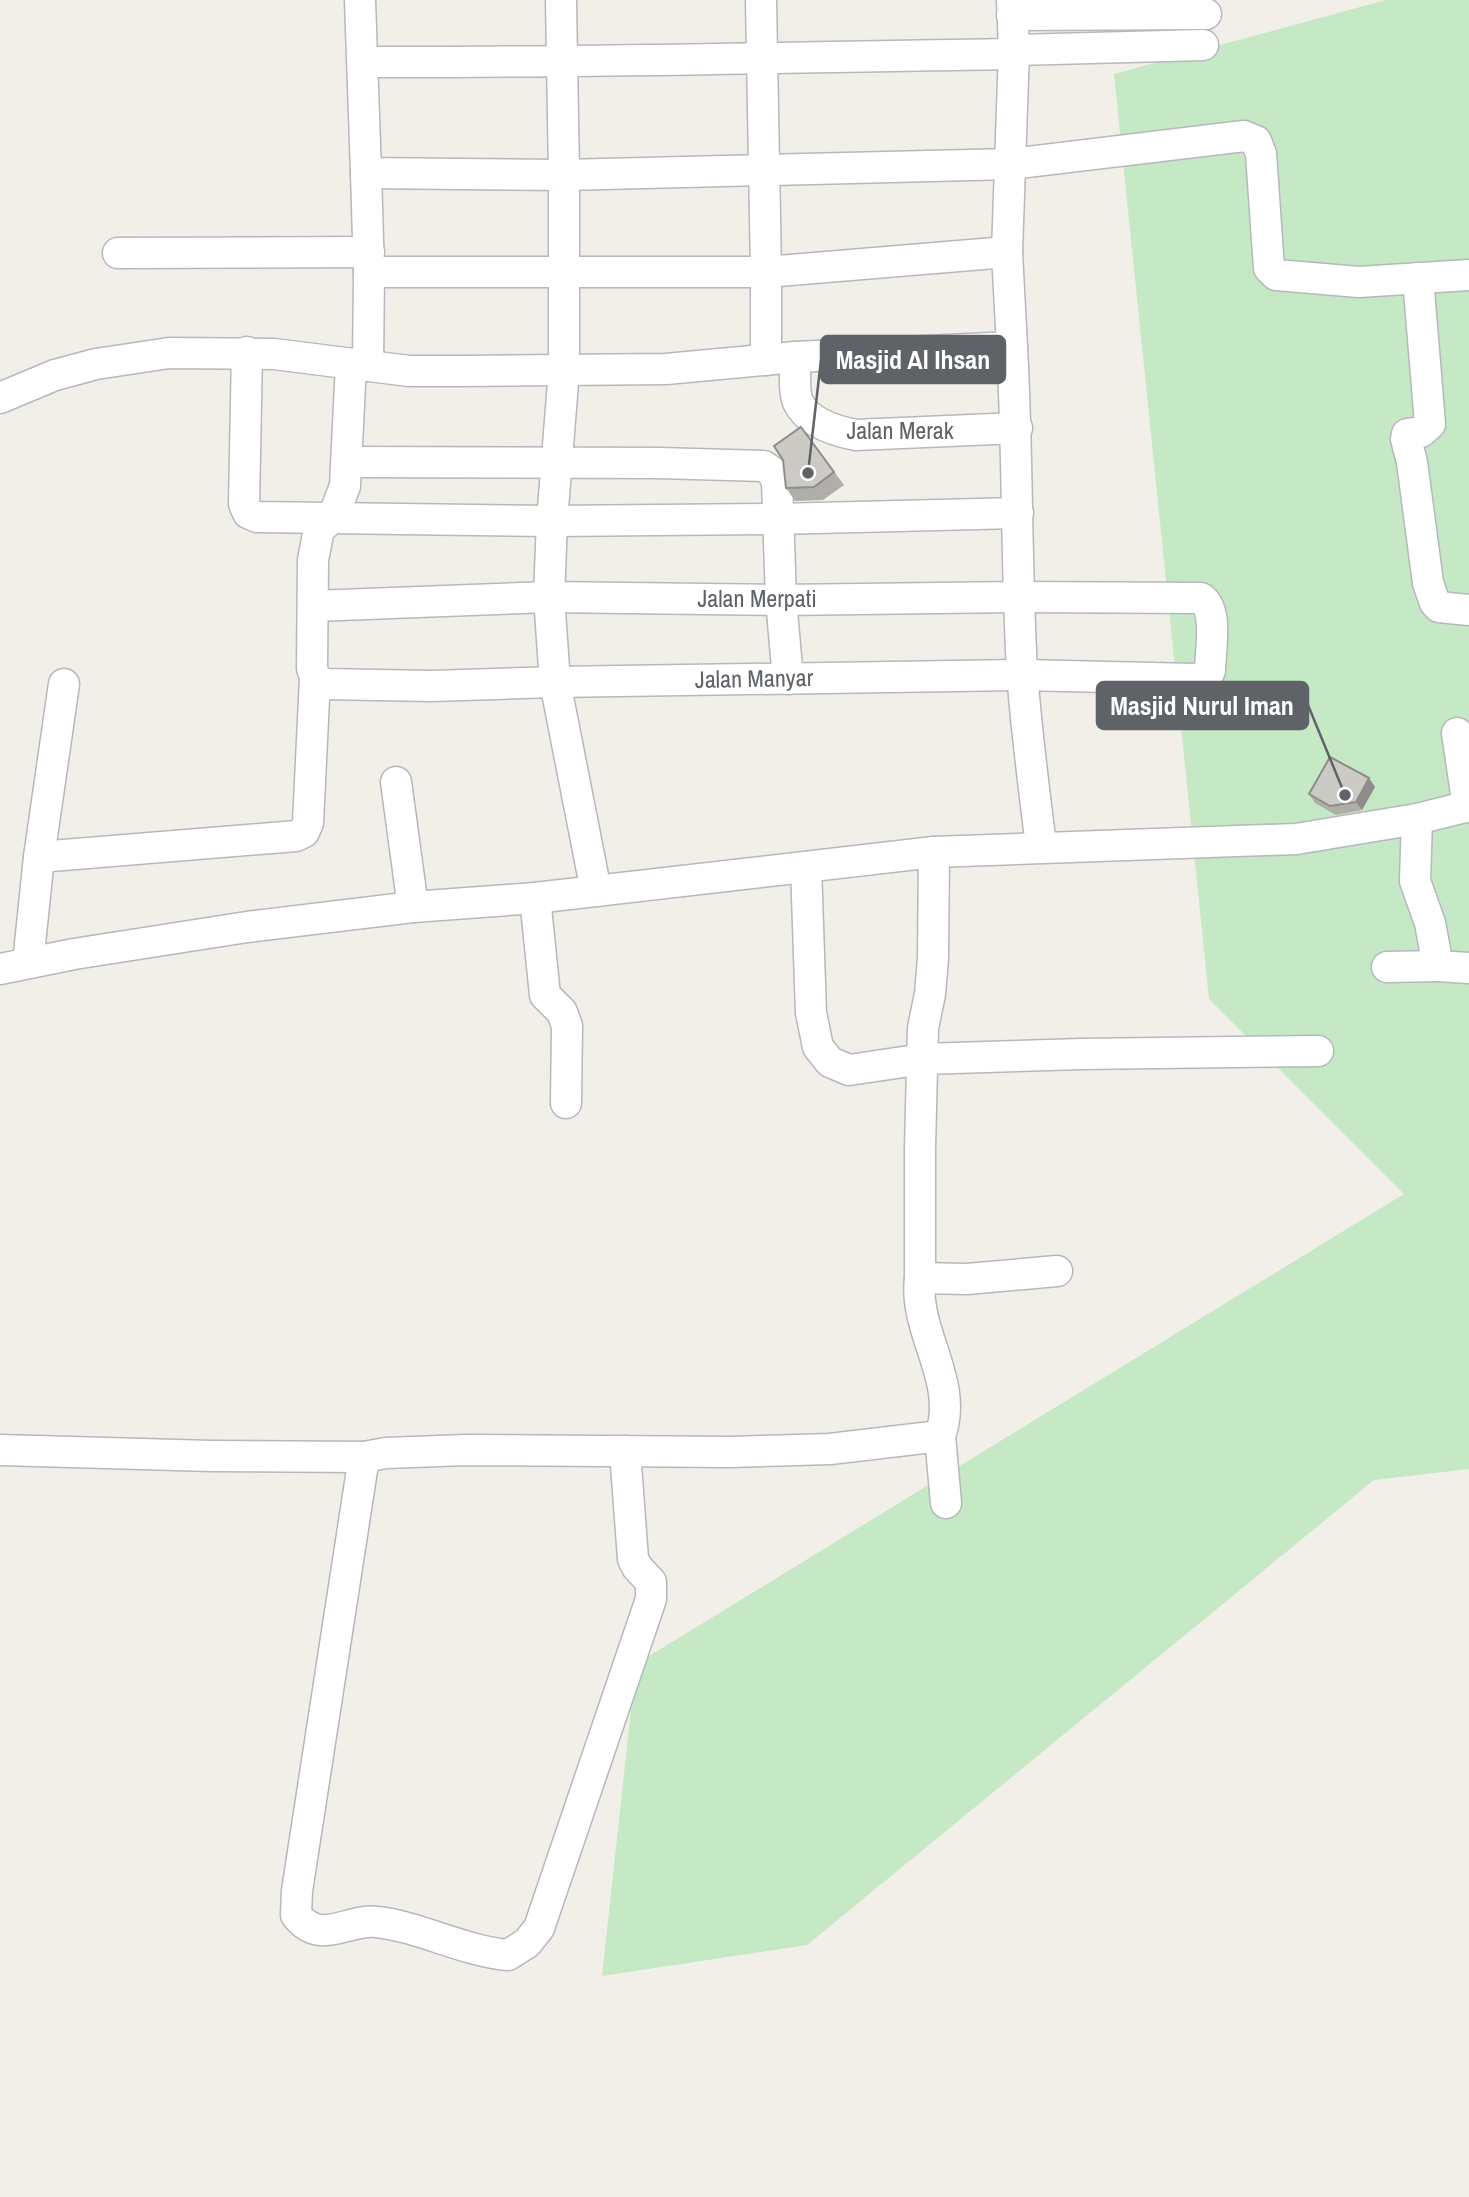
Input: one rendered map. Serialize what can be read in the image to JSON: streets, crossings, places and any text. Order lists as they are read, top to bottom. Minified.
{"streets":{"street":["Jalan Merak","Jalan Merpati","Jalan Manyar"]},"crossings":[["Jalan Merpati","Jalan Manyar"]],"places":["Masjid Al Ihsan","Masjid Nurul Iman"]}
